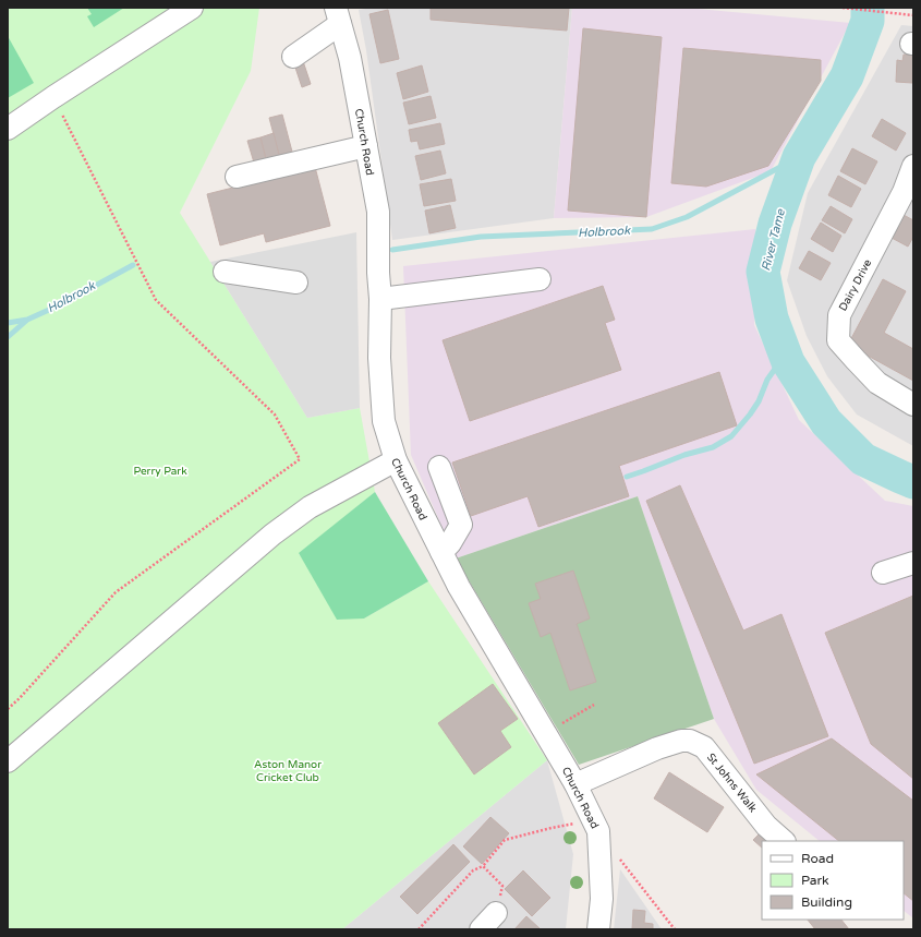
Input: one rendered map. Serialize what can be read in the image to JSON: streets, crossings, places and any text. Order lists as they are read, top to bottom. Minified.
{"streets":{"street":["Church Road","Dairy Drive","St Johns Walk"]},"crossings":[["Church Road","St Johns Walk"]],"water":["Holbrook","River Tame"],"parks":["Perry Park","Aston Manor Cricket Club"],"legend":["Road","Park","Building"]}
